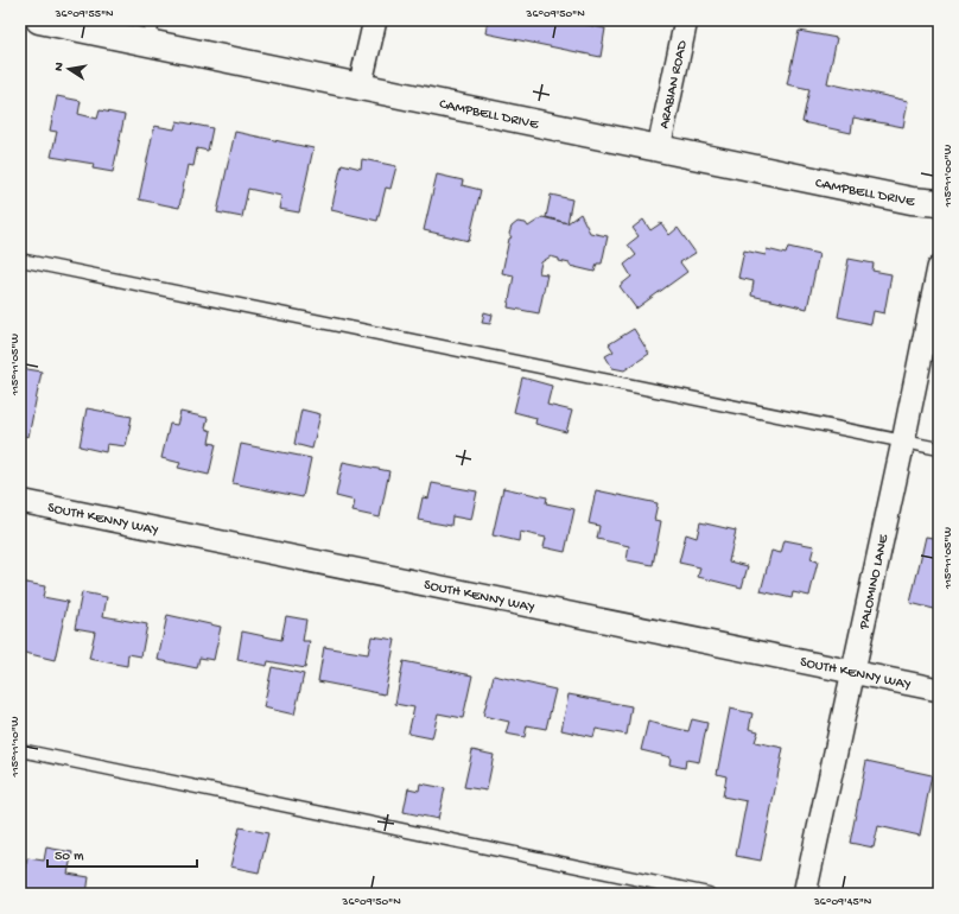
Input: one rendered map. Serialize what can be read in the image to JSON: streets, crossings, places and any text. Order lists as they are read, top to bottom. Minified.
{"streets":{"street":["ARABIAN ROAD","CAMPBELL DRIVE","SOUTH KENNY WAY","PALOMINO LANE"]},"crossings":[["ARABIAN ROAD","CAMPBELL DRIVE"],["SOUTH KENNY WAY","PALOMINO LANE"]],"scale_bar":"50 m","north":"left","coordinates":["36°09'55\"N","36°09'50\"N","115°11'00\"W","115°11'05\"W","115°11'10\"W","36°09'45\"N"]}
